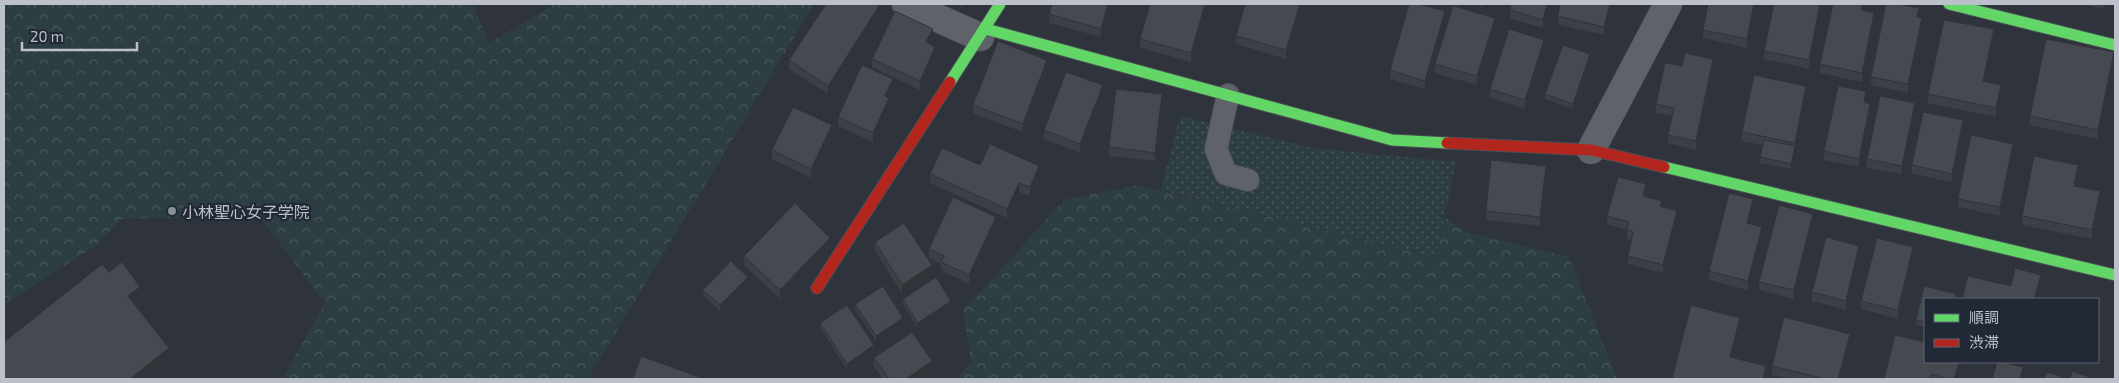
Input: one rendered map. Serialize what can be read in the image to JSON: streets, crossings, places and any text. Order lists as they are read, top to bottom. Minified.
{"places":["小林聖心女子学院"],"legend":["順調","渋滞"],"scale_bar":"20 m"}
